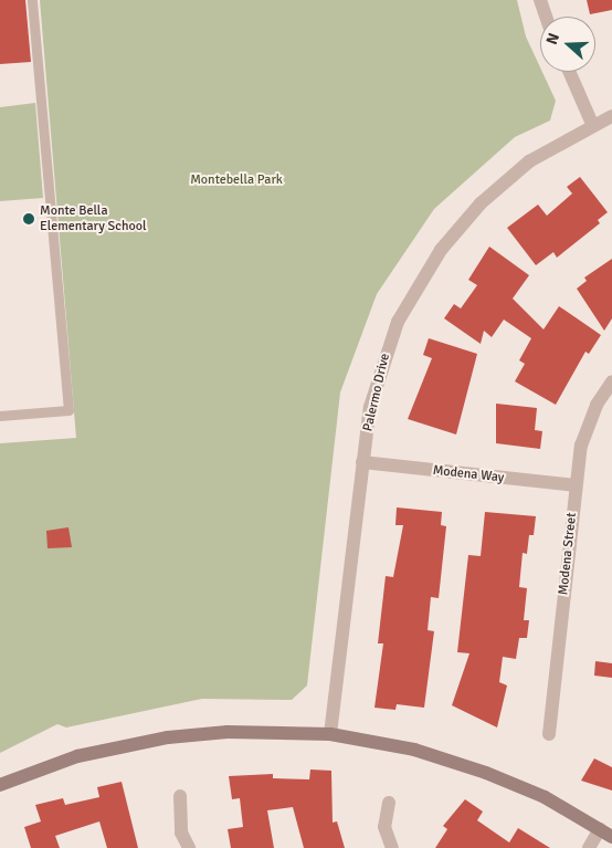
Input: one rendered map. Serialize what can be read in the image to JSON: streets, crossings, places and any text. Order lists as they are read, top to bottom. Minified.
{"streets":{"street":["Palermo Drive","Modena Way","Modena Street"]},"crossings":[["Palermo Drive","Modena Way"],["Modena Way","Modena Street"]],"parks":["Montebella Park"],"places":["Monte Bella Elementary School"],"north":"left"}
